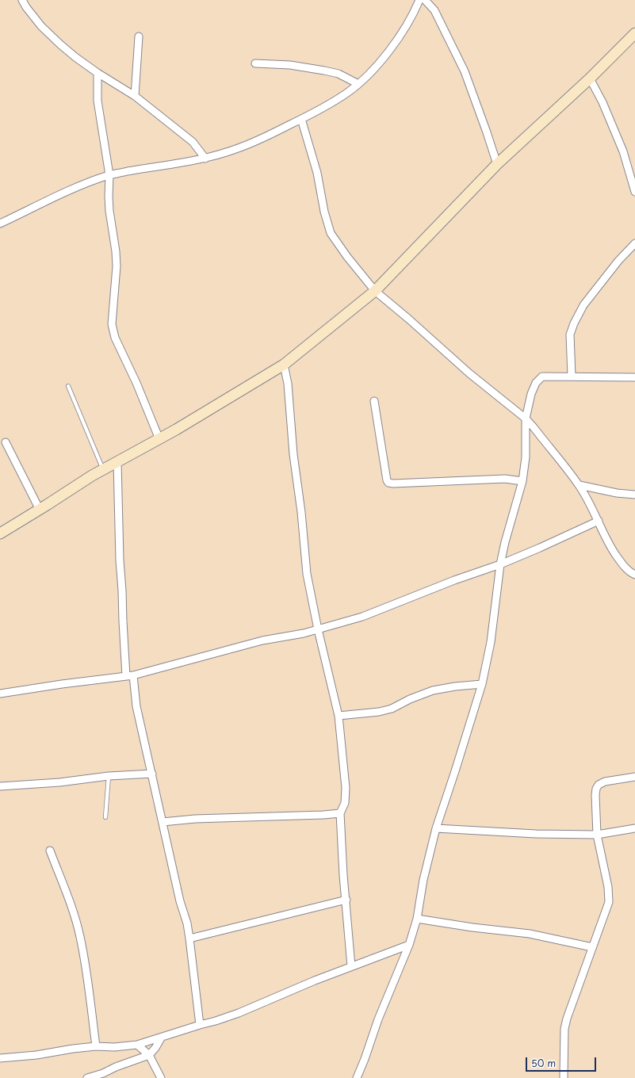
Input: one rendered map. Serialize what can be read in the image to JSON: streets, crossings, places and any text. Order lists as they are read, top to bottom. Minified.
{"scale_bar":"50 m"}
